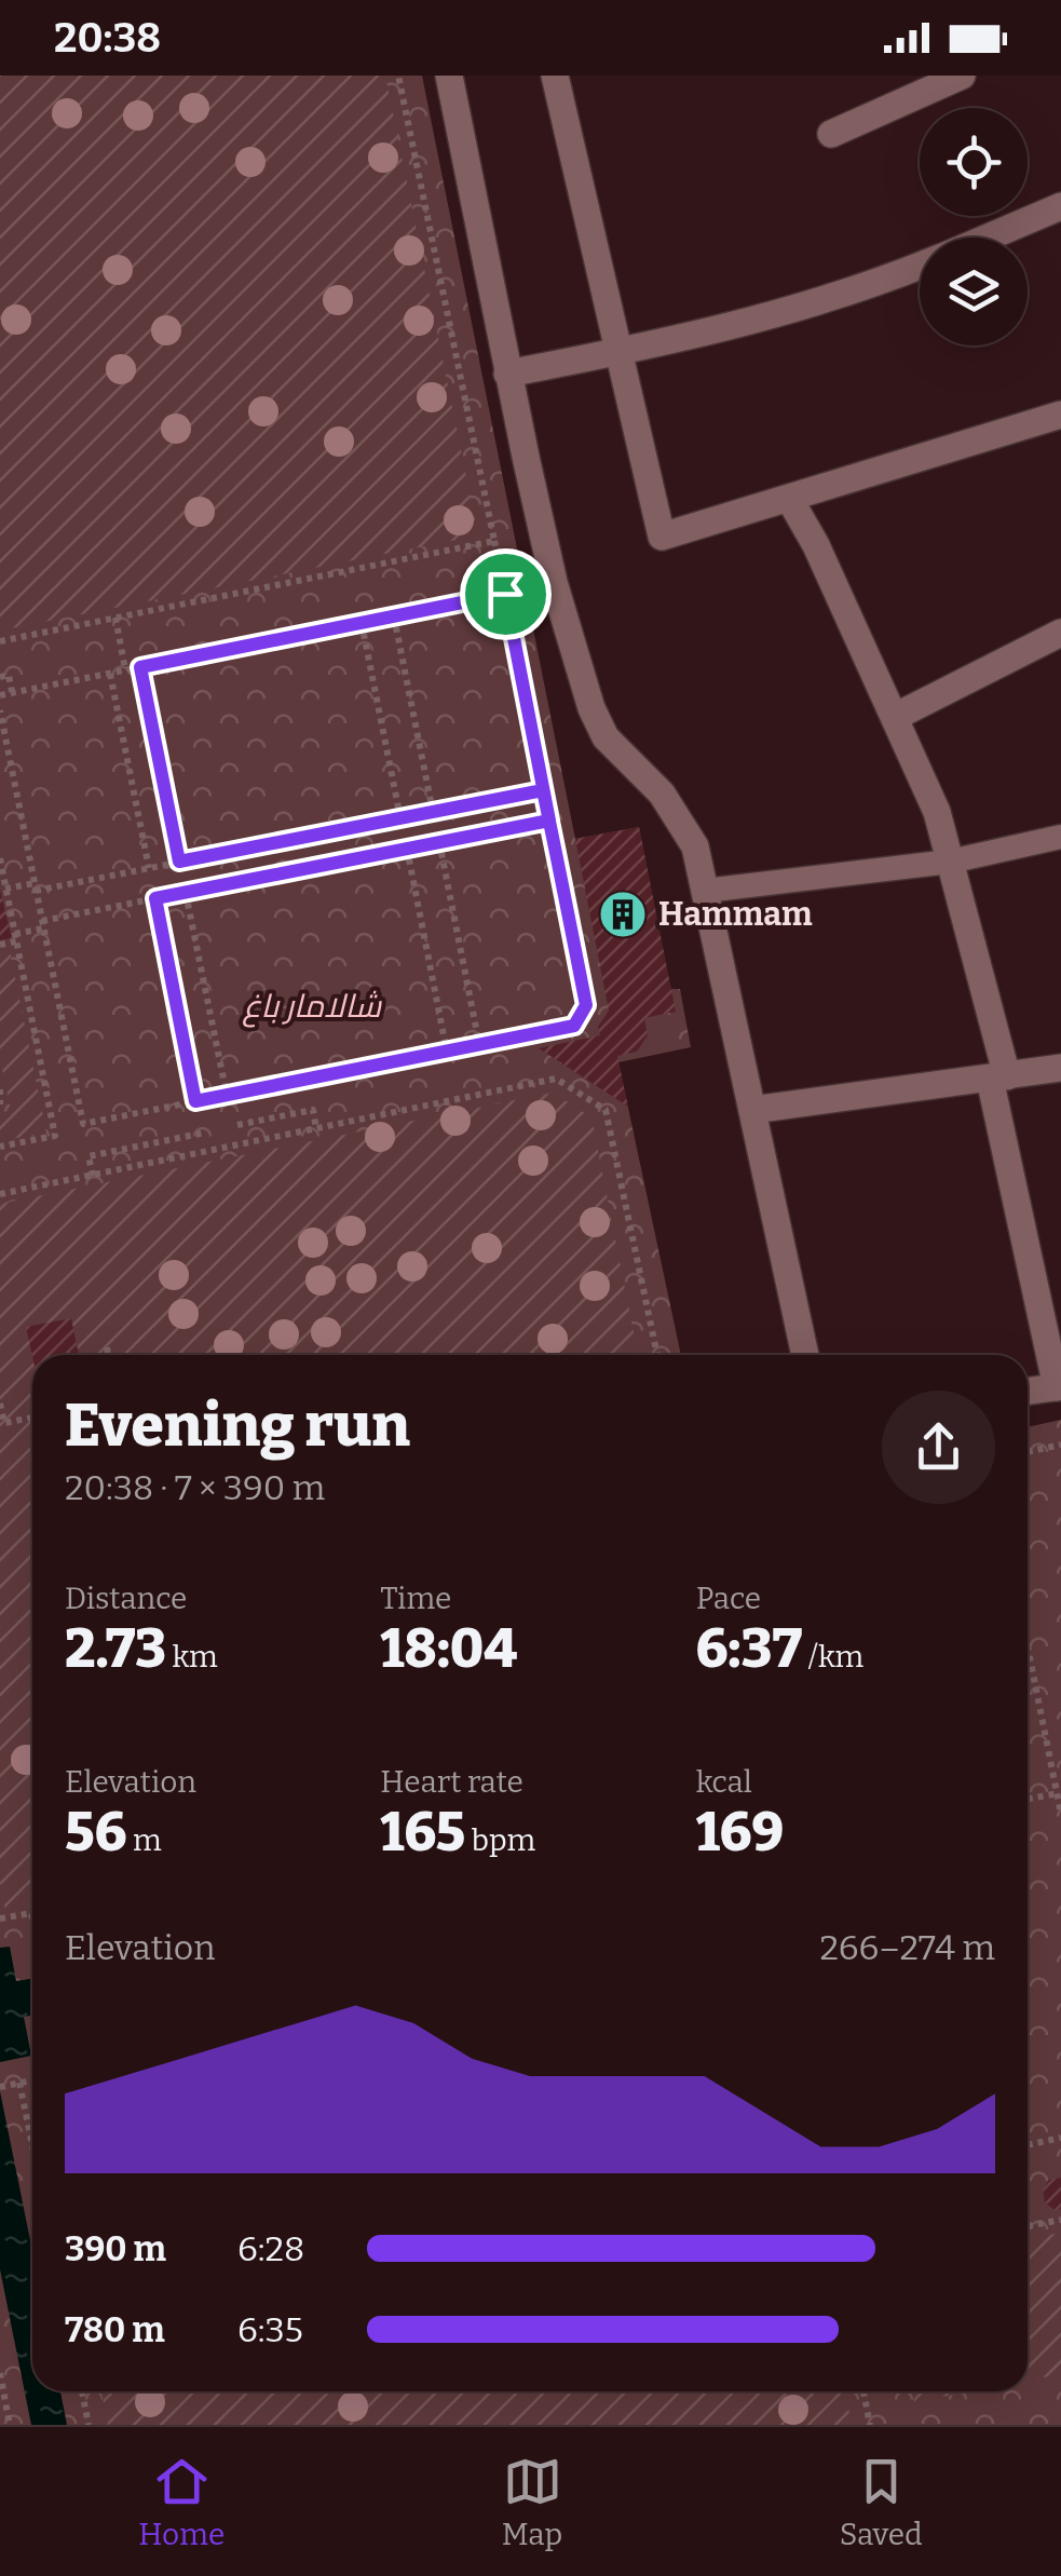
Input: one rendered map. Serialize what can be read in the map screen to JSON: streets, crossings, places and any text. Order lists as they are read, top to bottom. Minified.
{"parks":["شالامار باغ"],"places":{"building":["Hammam"]},"page":{"status":"20:38","heading":["Evening run","20:38 · 7 × 390 m"],"stats":[["Distance","2.73 km"],["Time","18:04"],["Pace","6:37 /km"],["Elevation","56 m"],["Heart rate","165 bpm"],["kcal","169"]],"chart":["Elevation","266–274 m"],"list":[{"name":"390 m","note":"6:28"},{"name":"780 m","note":"6:35"}],"tabs":["Home","Map","Saved"]}}
